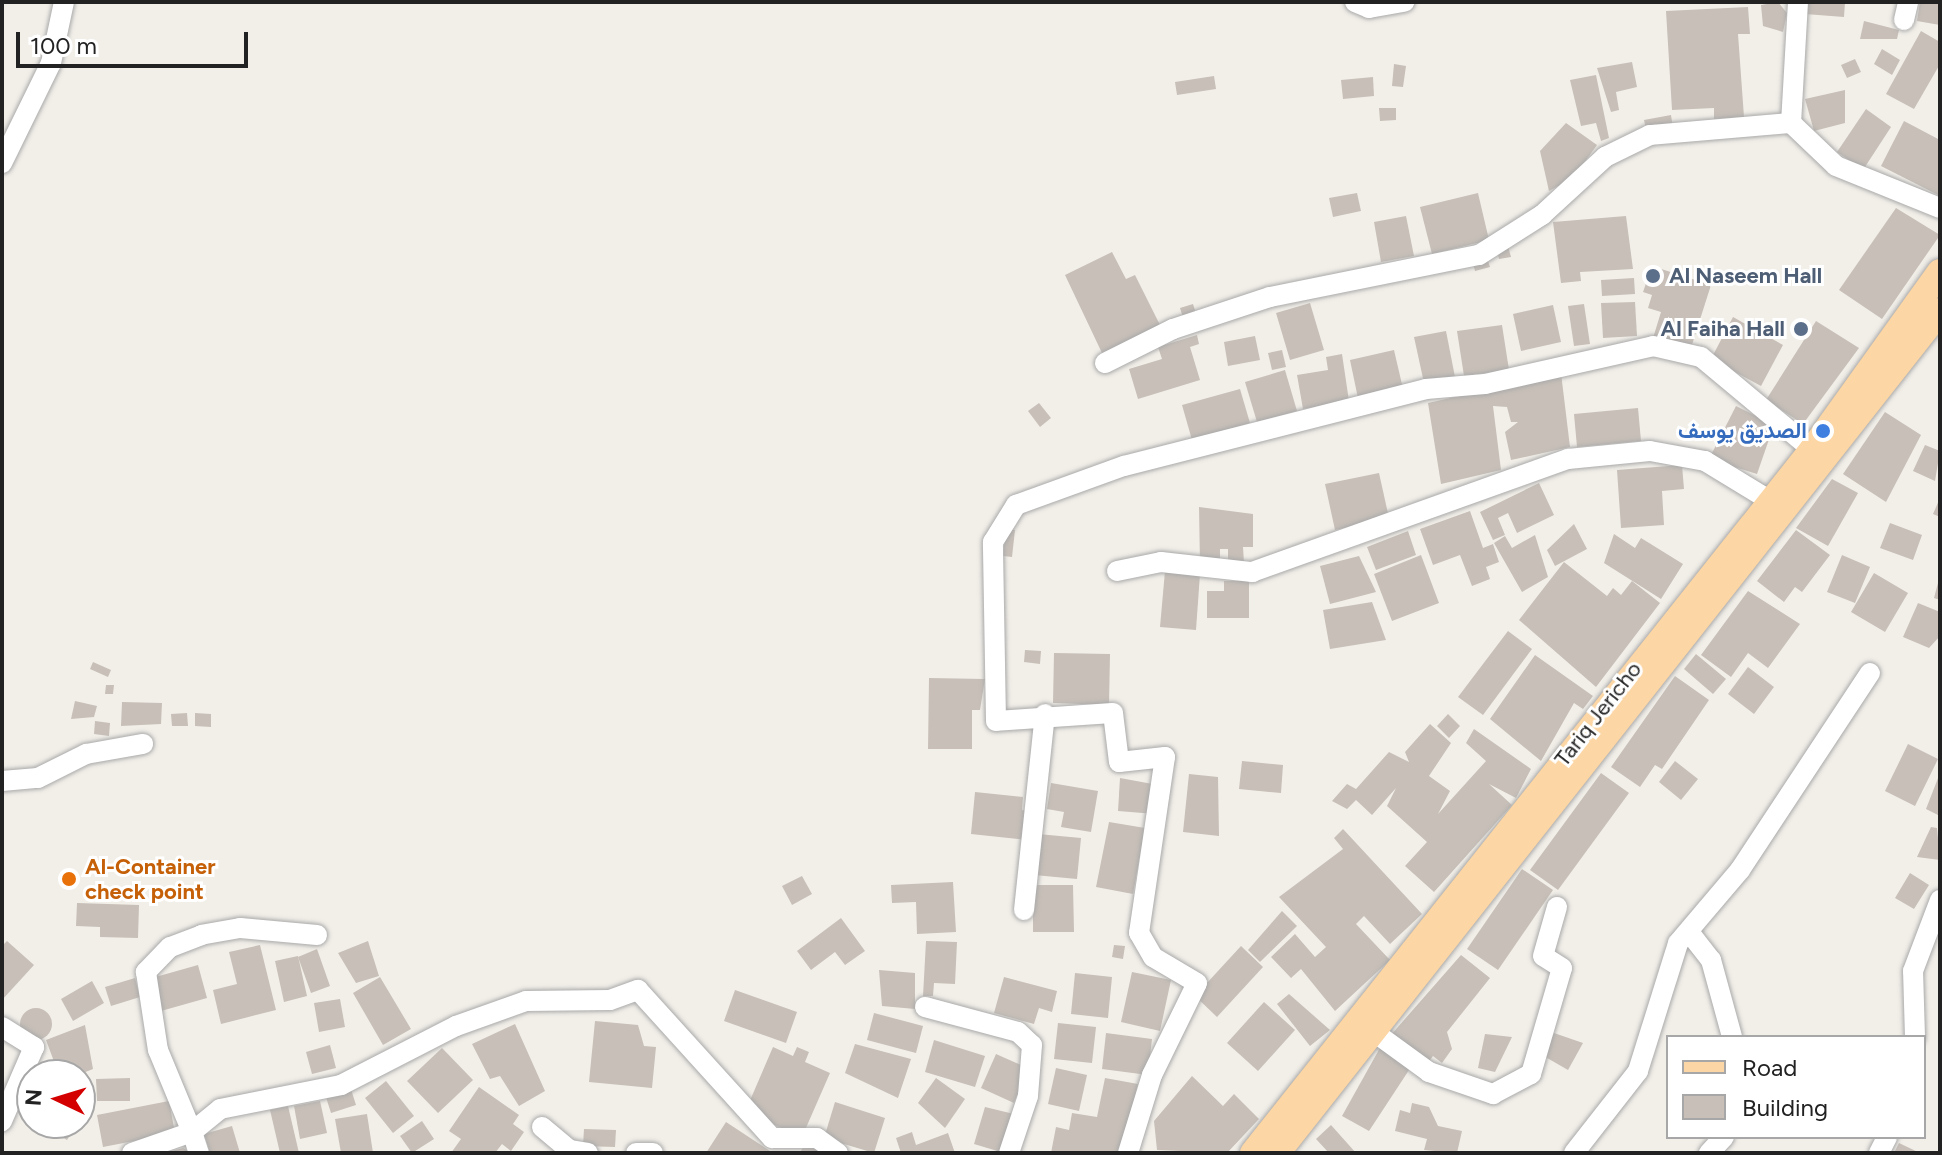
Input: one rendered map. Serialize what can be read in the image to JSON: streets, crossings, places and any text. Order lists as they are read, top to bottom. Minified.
{"streets":{"main road":["Tariq Jericho"]},"places":["Al Naseem Hall","Al Faiha Hall","الصديق يوسف","Al-Container check point"],"legend":["Road","Building"],"scale_bar":"100 m","north":"left"}
